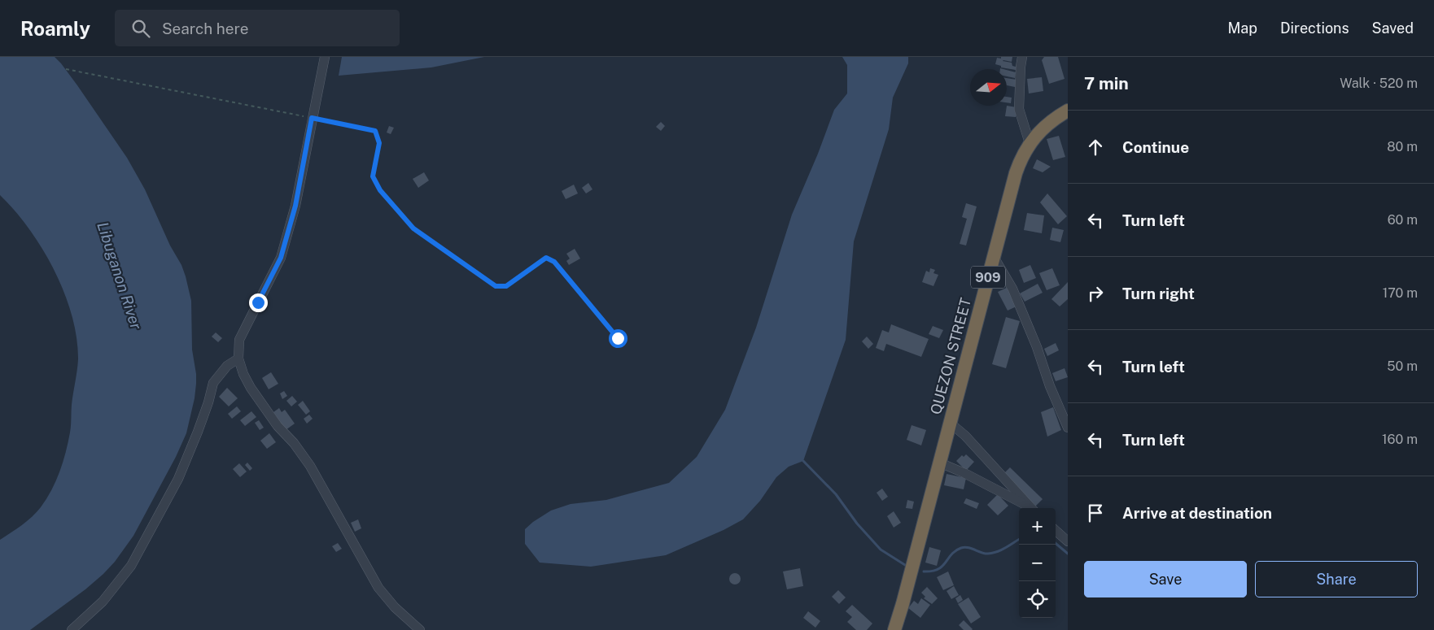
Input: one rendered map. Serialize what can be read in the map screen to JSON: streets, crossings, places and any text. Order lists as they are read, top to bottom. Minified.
{"streets":{"highway":["909","QUEZON STREET"]},"crossings":[["909","QUEZON STREET"]],"water":["Libuganon River"],"north":"right","page":{"header":"Roamly","search":"Search here","nav":["Map","Directions","Saved"],"heading":["7 min","Walk · 520 m"],"list":[["Continue","80 m"],["Turn left","60 m"],["Turn right","170 m"],["Turn left","50 m"],["Turn left","160 m"],"Arrive at destination"],"map_buttons":["+","−"],"buttons":["Save","Share"]}}
